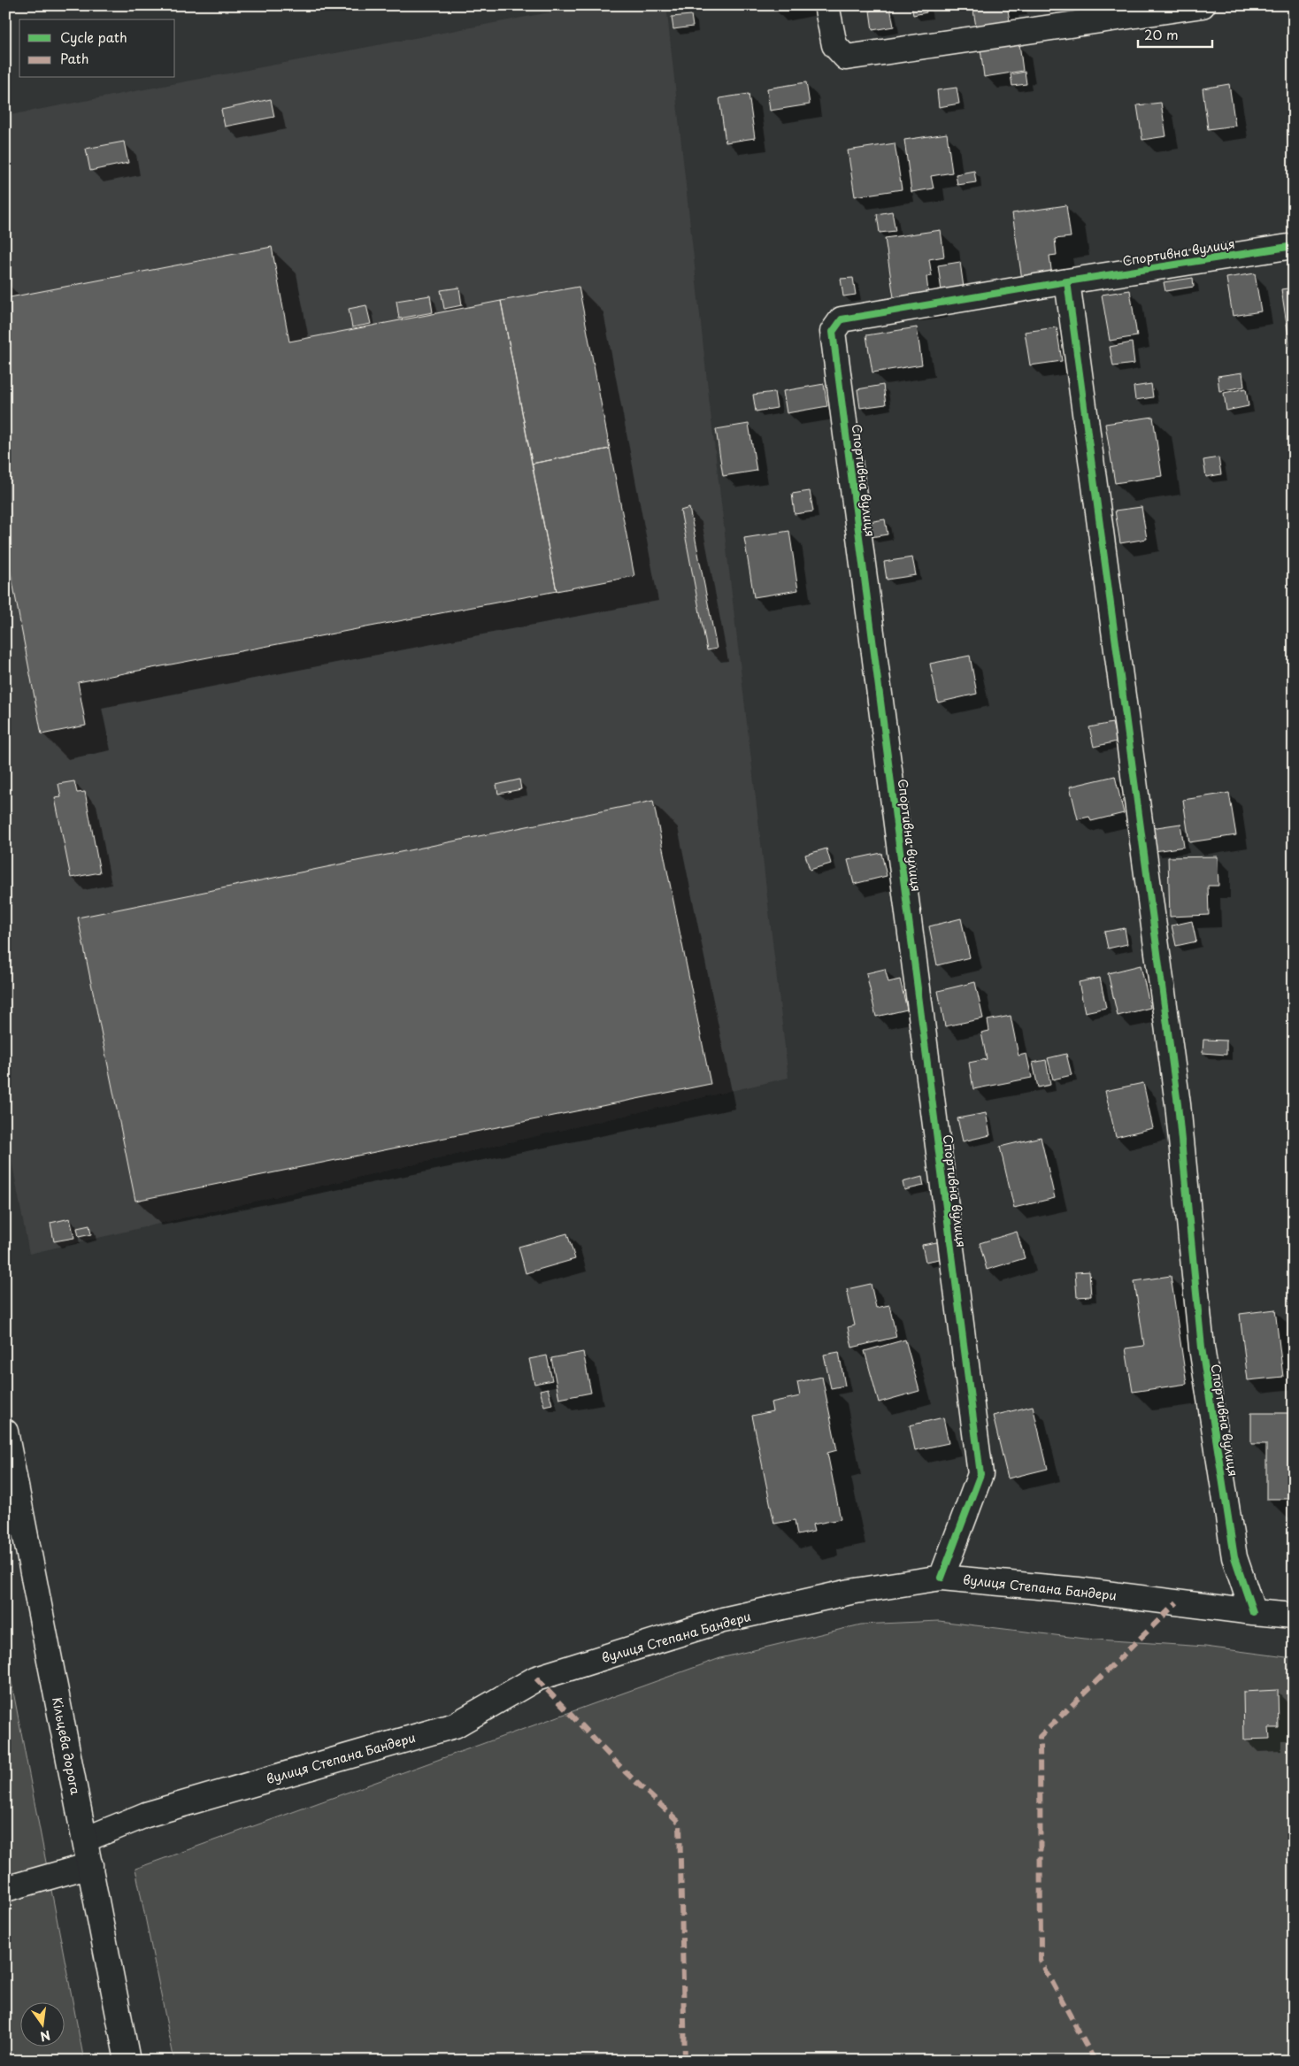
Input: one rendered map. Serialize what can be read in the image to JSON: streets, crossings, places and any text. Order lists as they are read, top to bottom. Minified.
{"streets":{"main road":["Спортивна вулиця","вулиця Степана Бандери","Кільцева дорога"]},"crossings":[["Спортивна вулиця","вулиця Степана Бандери"],["вулиця Степана Бандери","Кільцева дорога"]],"legend":["Cycle path","Path"],"scale_bar":"20 m","north":"bottom"}
